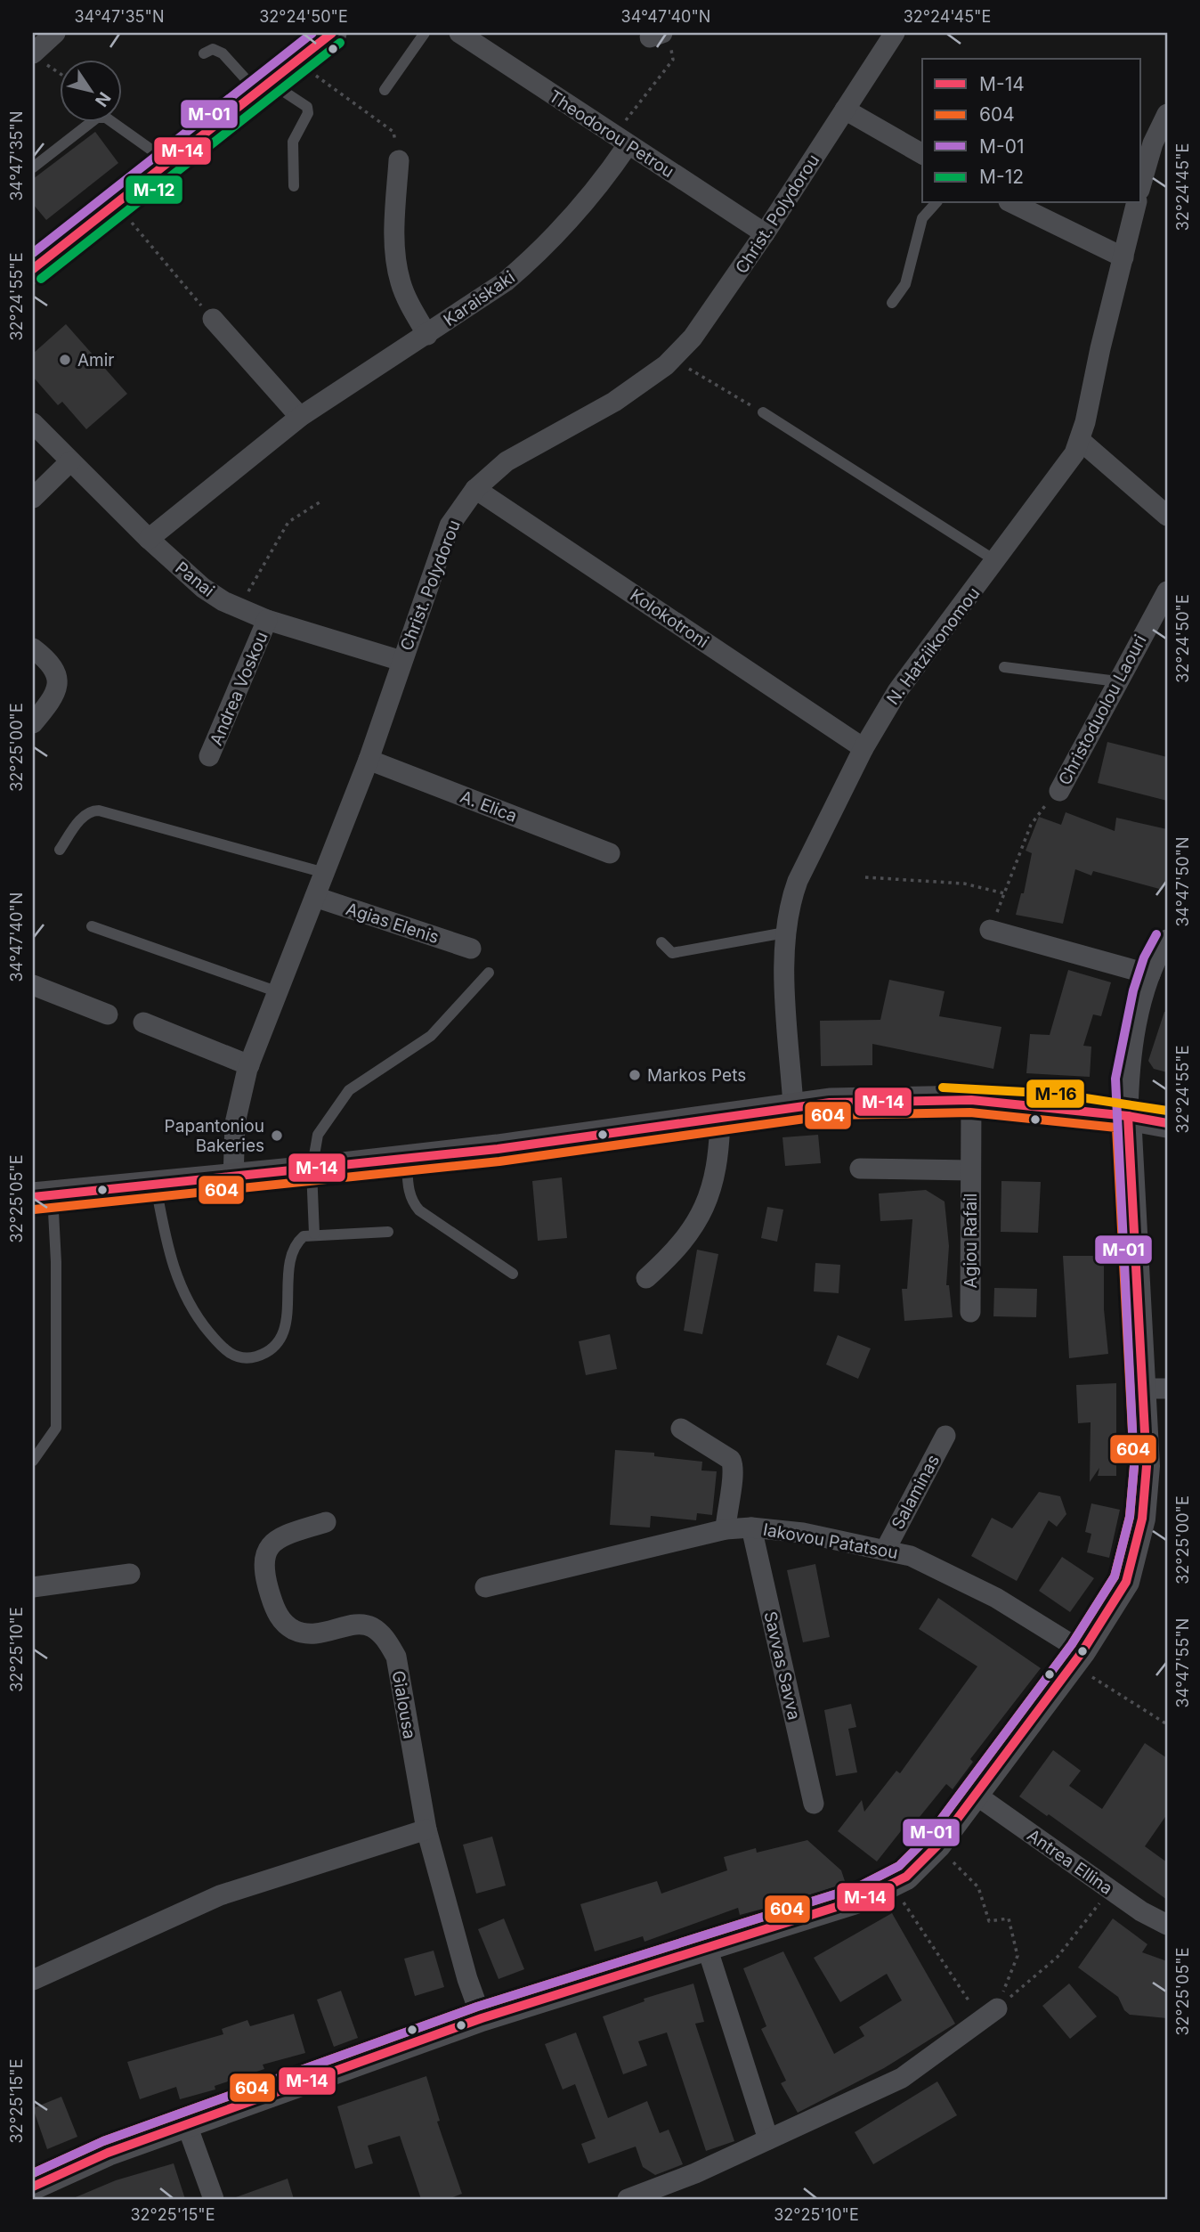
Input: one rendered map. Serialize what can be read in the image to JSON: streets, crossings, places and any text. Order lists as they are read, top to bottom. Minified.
{"streets":{"street":["Theodorou Petrou","Christ. Polydorou","Karaiskaki","Panai","Kolokotroni","N. Hatziikonomou","Andrea Voskou","Christoduolou Laouri","A. Elica","Agias Elenis","Agiou Rafail","Salaminas","Iakovou Patatsou","Savvas Savva","Gialousa","Antrea Ellina"]},"crossings":[["Theodorou Petrou","Christ. Polydorou"],["Theodorou Petrou","Karaiskaki"],["Christ. Polydorou","Panai"],["Christ. Polydorou","Kolokotroni"],["Christ. Polydorou","A. Elica"],["Christ. Polydorou","Agias Elenis"],["Karaiskaki","Panai"],["Panai","Andrea Voskou"],["Kolokotroni","N. Hatziikonomou"],["Salaminas","Iakovou Patatsou"],["Iakovou Patatsou","Savvas Savva"]],"places":["Amir","Markos Pets","Papantoniou Bakeries"],"lines":["transit line M-14","transit line M-01","transit line M-12","transit line M-16","transit line 604"],"legend":["M-14","604","M-01","M-12"],"north":"bottom right","coordinates":["34°47'35\"N","32°24'50\"E","34°47'40\"N","32°24'45\"E","32°24'55\"E","32°25'00\"E","34°47'50\"N","32°25'05\"E","32°25'10\"E","34°47'55\"N","32°25'15\"E"]}
